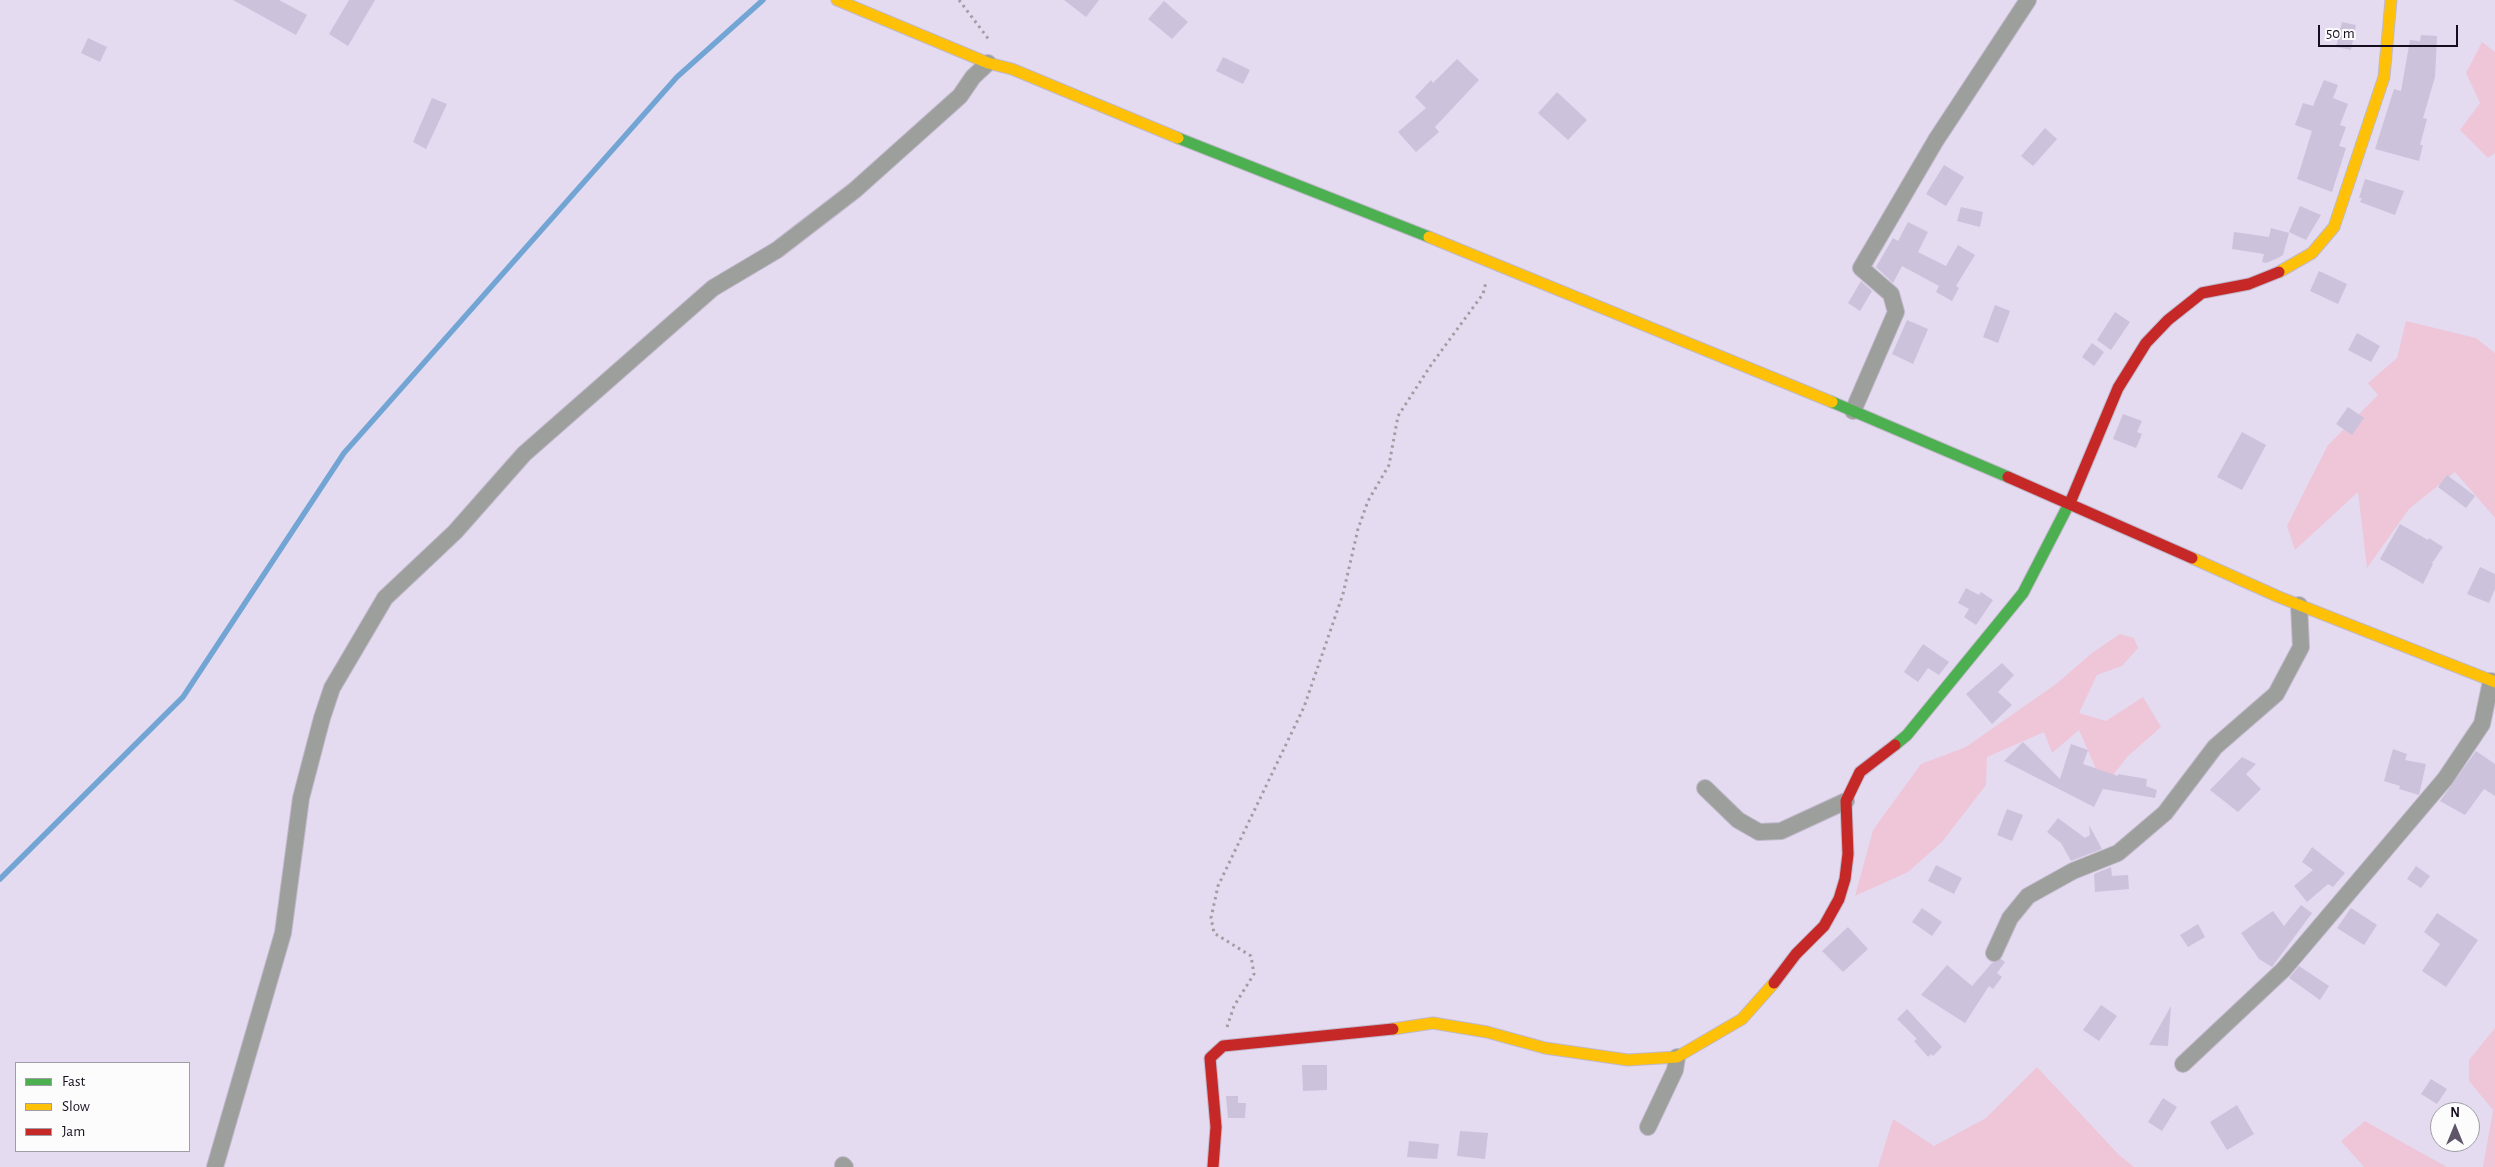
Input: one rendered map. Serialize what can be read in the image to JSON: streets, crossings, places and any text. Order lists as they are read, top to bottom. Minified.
{"legend":["Fast","Slow","Jam"],"scale_bar":"50 m","north":"top"}
